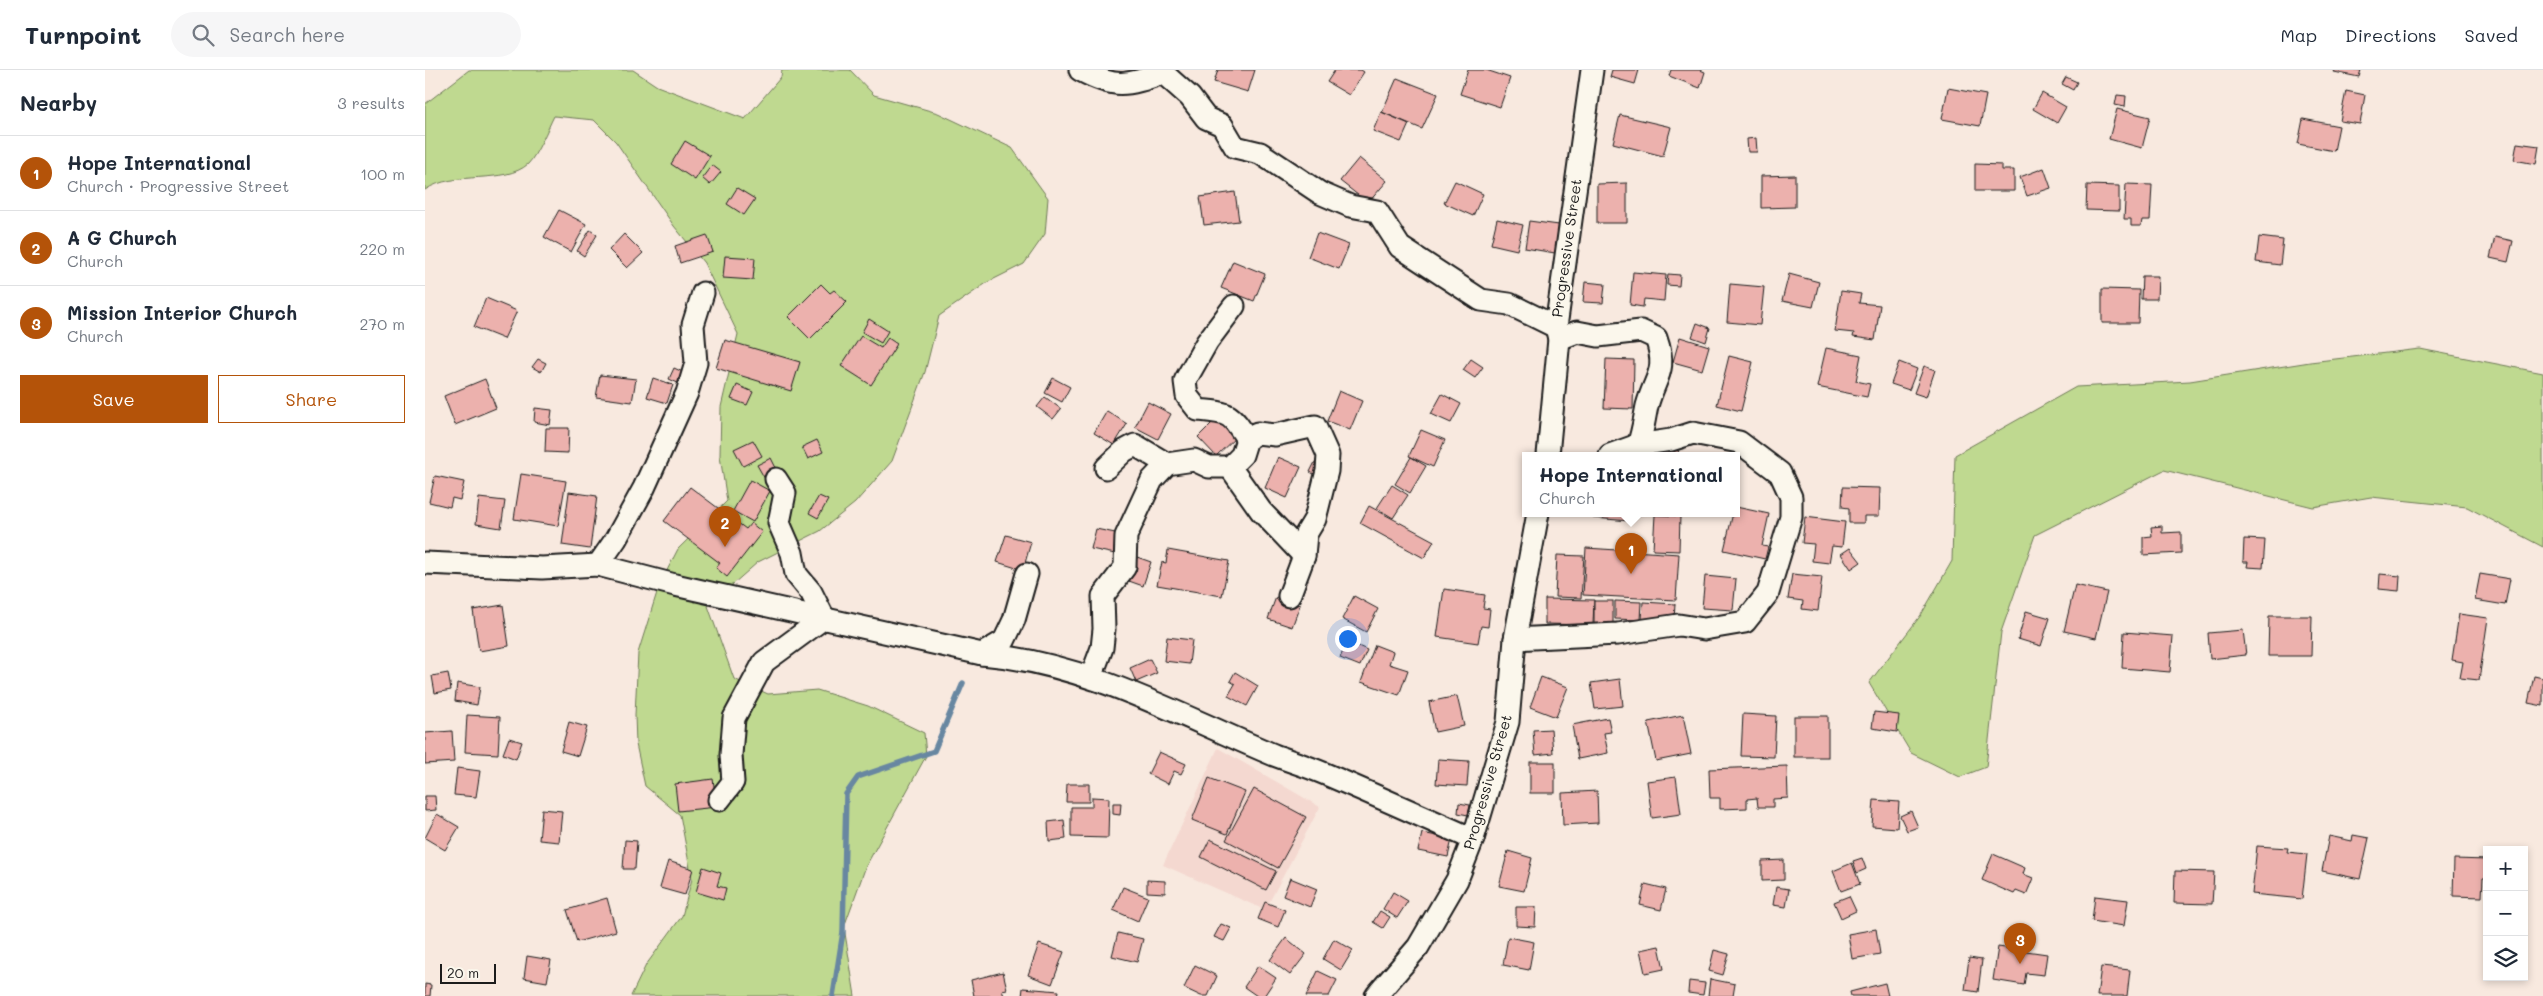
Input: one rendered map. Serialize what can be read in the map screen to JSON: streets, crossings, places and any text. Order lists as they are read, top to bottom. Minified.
{"streets":{"street":["Progressive Street"]},"scale_bar":"20 m","page":{"header":"Turnpoint","search":"Search here","nav":["Map","Directions","Saved"],"heading":["Nearby","3 results"],"list":[{"mark":"1","name":"Hope International","note":"Church · Progressive Street","value":"100 m"},{"mark":"2","name":"A G Church","note":"Church","value":"220 m"},{"mark":"3","name":"Mission Interior Church","note":"Church","value":"270 m"}],"buttons":["Save","Share"],"popup":["Hope International","Church"],"pins":["2","1","3"],"map_buttons":["+","−"],"scale":"20 m"}}
